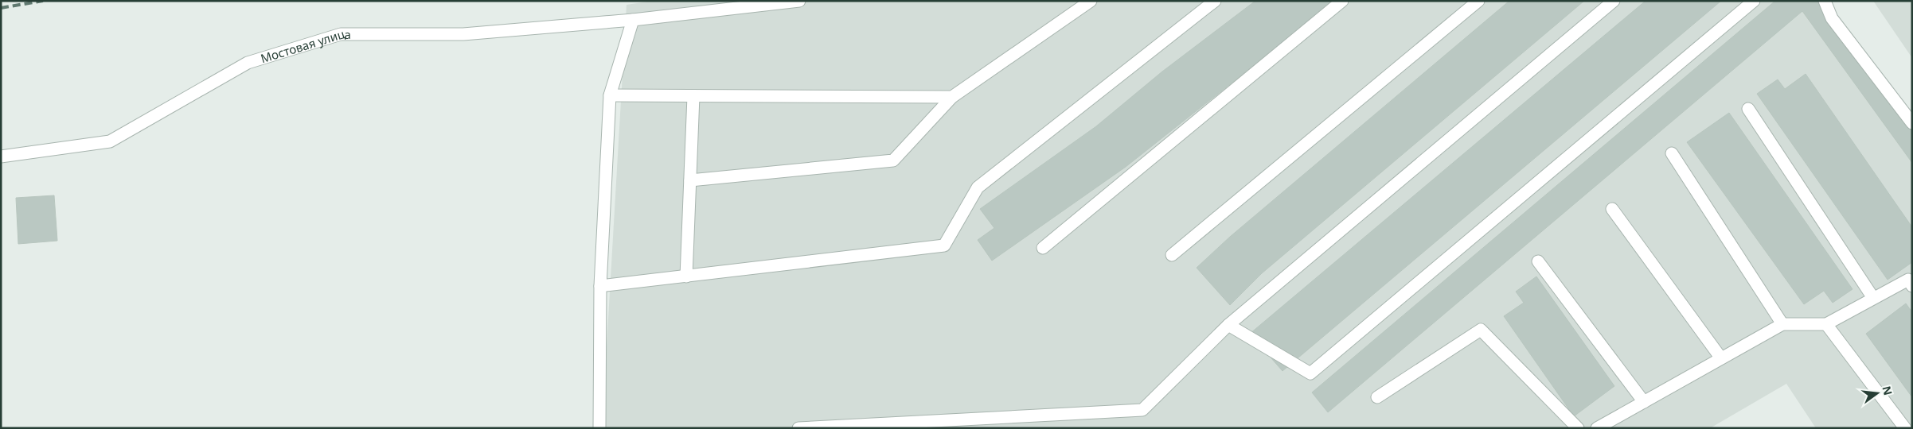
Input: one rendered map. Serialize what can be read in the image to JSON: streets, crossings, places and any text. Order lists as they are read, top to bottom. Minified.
{"streets":{"street":["Мостовая улица"]},"north":"right"}
